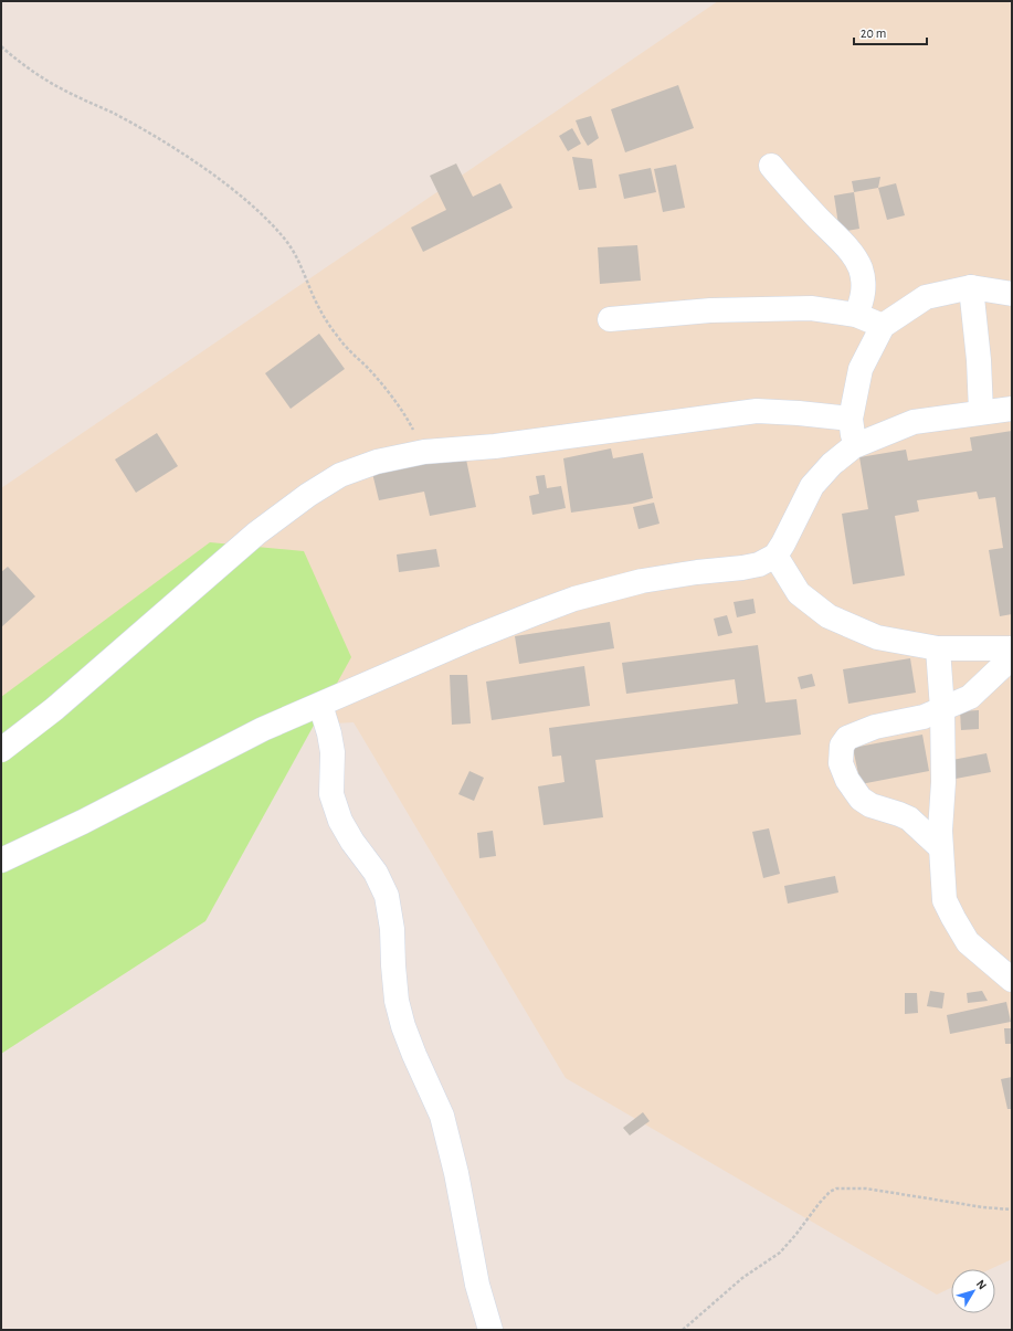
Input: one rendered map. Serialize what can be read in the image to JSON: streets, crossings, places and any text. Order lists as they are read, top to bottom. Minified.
{"scale_bar":"20 m","north":"top right"}
